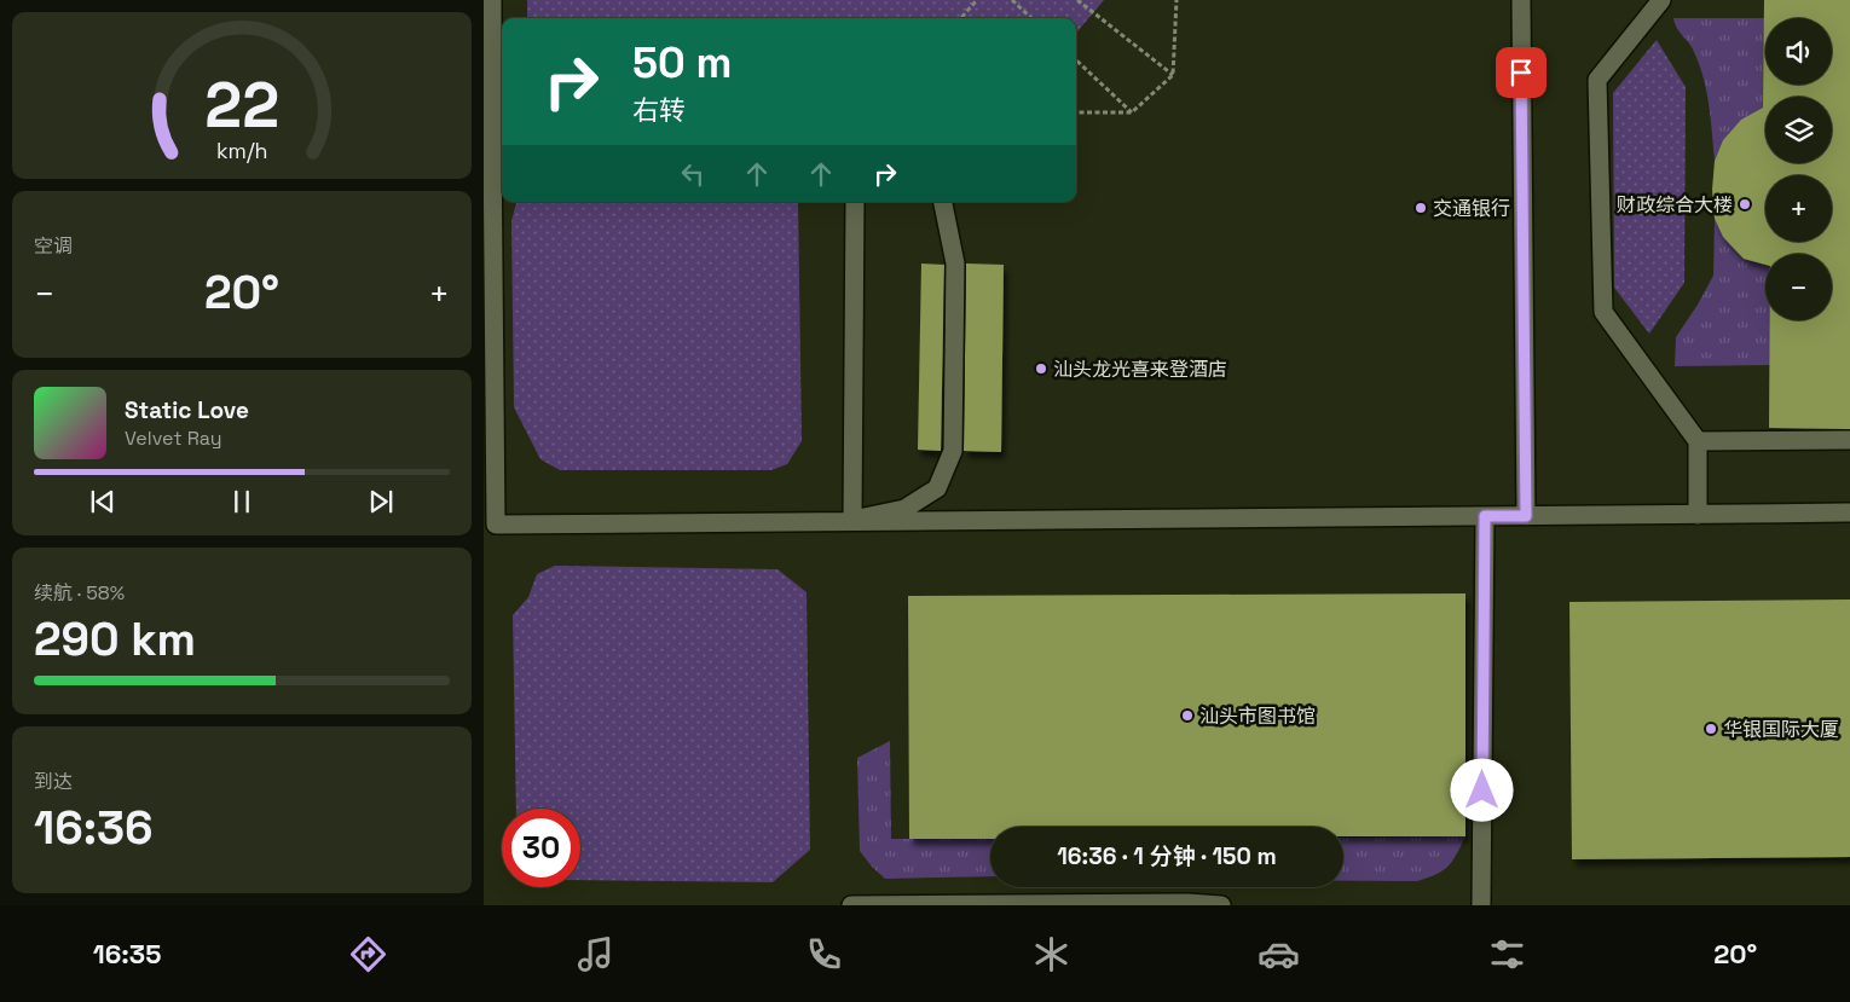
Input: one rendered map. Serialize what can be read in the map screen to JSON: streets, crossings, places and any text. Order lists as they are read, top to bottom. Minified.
{"places":["财政综合大楼","交通银行","汕头龙光喜来登酒店","汕头市图书馆","华银国际大厦"],"page":{"map_buttons":["+","−"],"turn":["50 m","右转"],"tile":["空调",["续航 · 58%","290 km"],["到达","16:36"]],"heat":["−","20°","+"],"song":["Static Love","Velvet Ray"],"limit":"30","trip":"16:36 · 1 分钟 · 150 m","tabs":["16:35","20°"],"gauge":["22","km/h"]}}
